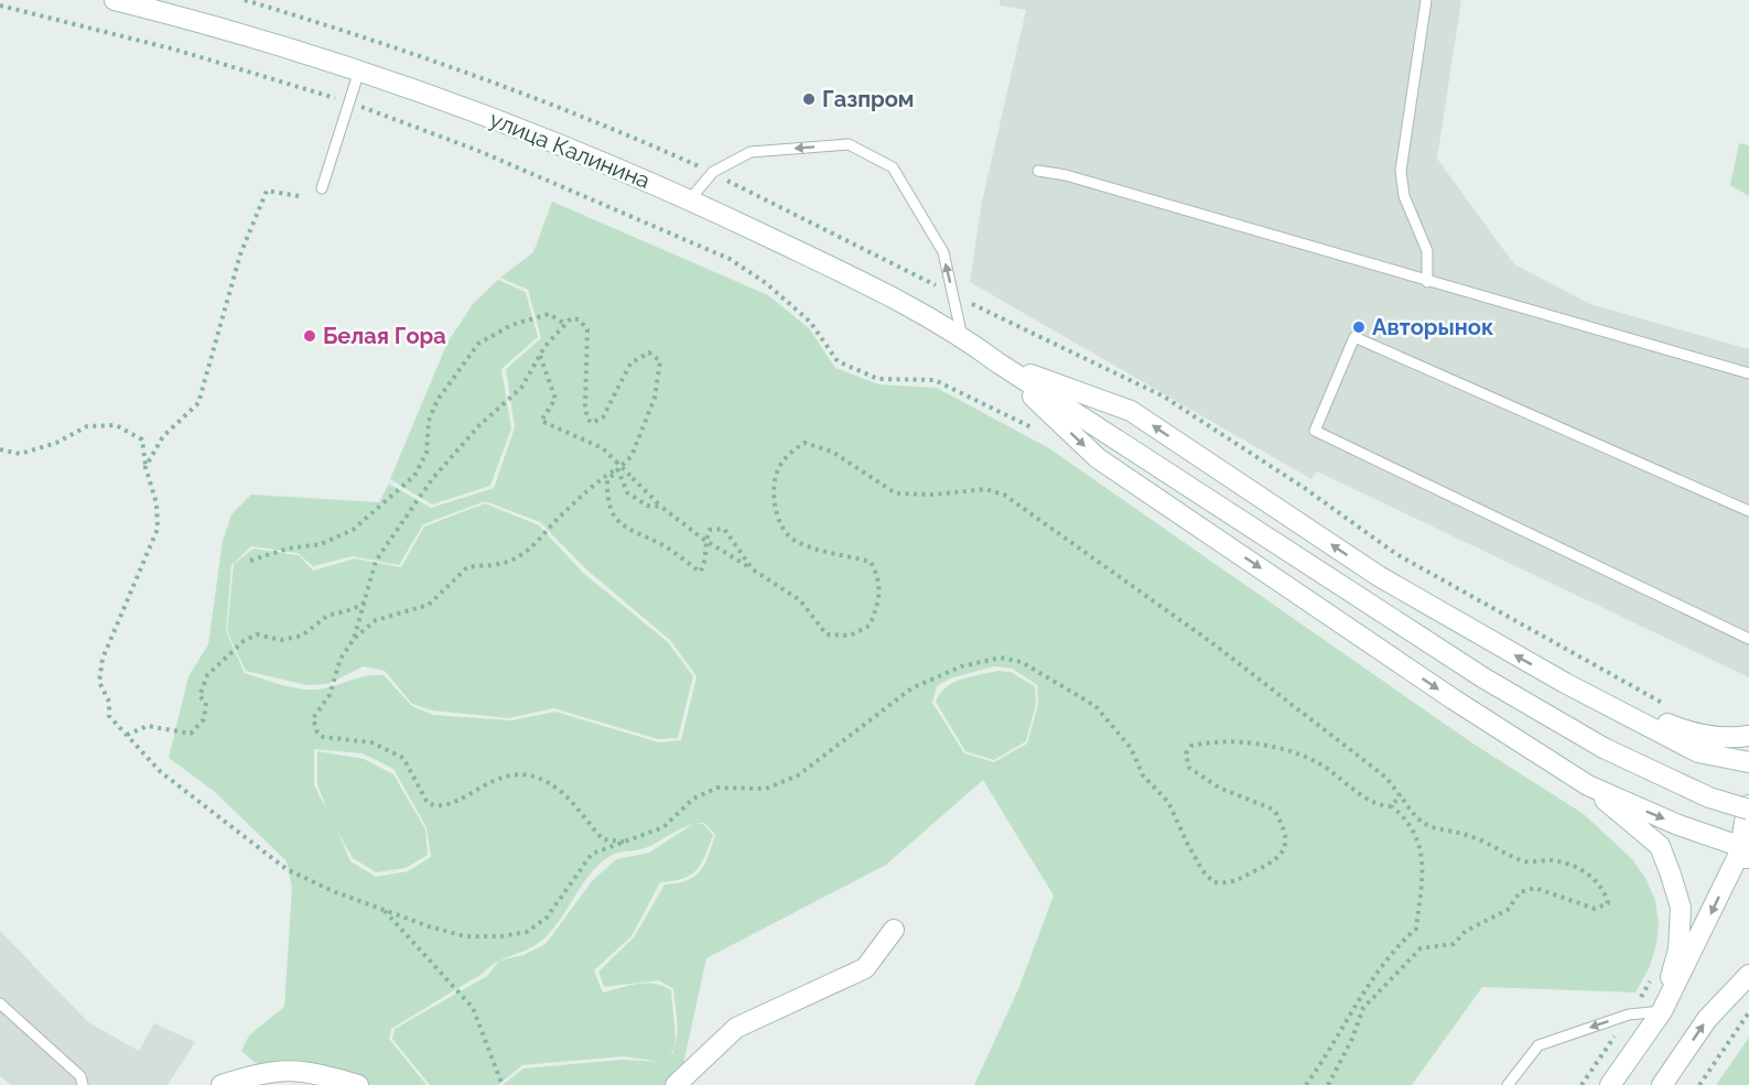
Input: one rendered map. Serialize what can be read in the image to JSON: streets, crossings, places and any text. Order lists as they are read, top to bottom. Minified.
{"streets":{"main road":["улица Калинина"]},"places":["Газпром","Авторынок","Белая Гора"]}
